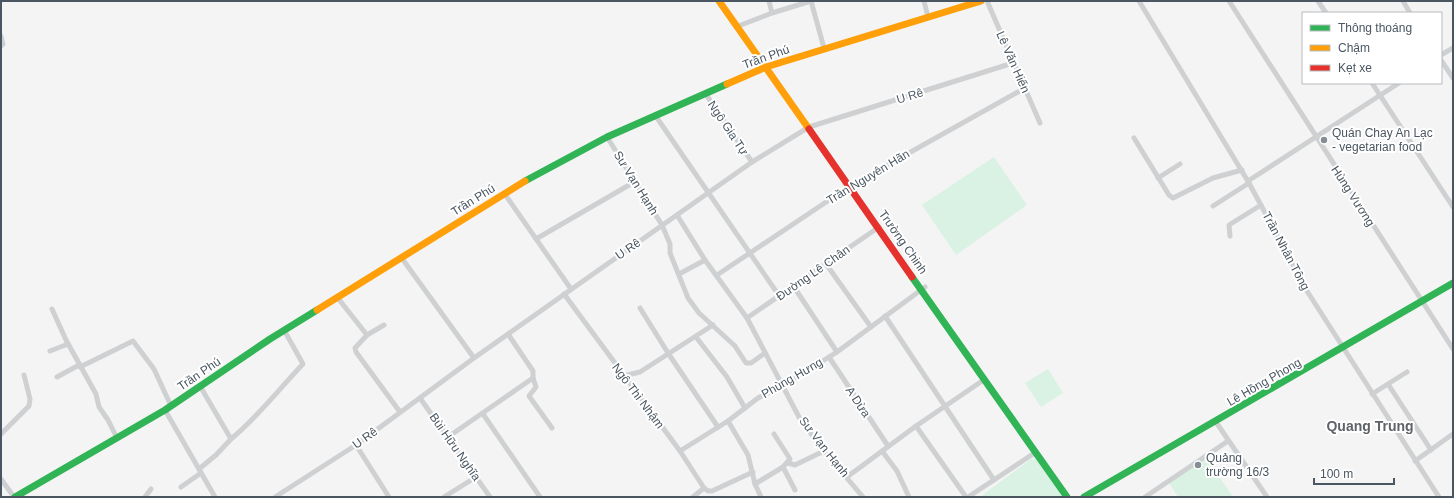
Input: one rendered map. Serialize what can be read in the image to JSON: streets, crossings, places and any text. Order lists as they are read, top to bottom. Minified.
{"streets":{"street":["Trần Phú","Lê Văn Hiến","U Rê","Ngô Gia Tự","Trần Nguyên Hãn","Sư Vạn Hạnh","Hùng Vương","Trường Chinh","Trần Nhân Tông","Đường Lê Chân","Phùng Hưng","Lê Hồng Phong","Ngô Thì Nhậm","A Dừa","Bùi Hữu Nghĩa"]},"crossings":[["Trần Phú","Ngô Gia Tự"],["Trần Phú","Sư Vạn Hạnh"],["Trần Phú","Trường Chinh"],["Lê Văn Hiến","U Rê"],["Lê Văn Hiến","Trần Nguyên Hãn"],["U Rê","Ngô Gia Tự"],["U Rê","Sư Vạn Hạnh"],["U Rê","Trường Chinh"],["U Rê","Ngô Thì Nhậm"],["U Rê","Bùi Hữu Nghĩa"],["Trần Nguyên Hãn","Sư Vạn Hạnh"],["Trần Nguyên Hãn","Trường Chinh"],["Sư Vạn Hạnh","Đường Lê Chân"],["Sư Vạn Hạnh","Phùng Hưng"],["Hùng Vương","Lê Hồng Phong"],["Trường Chinh","Đường Lê Chân"],["Trường Chinh","Phùng Hưng"],["Trần Nhân Tông","Lê Hồng Phong"],["Phùng Hưng","A Dừa"]],"districts":["Quang Trung"],"places":["Quán Chay An Lạc - vegetarian food","Quảng trường 16/3"],"legend":["Thông thoáng","Chậm","Kẹt xe"],"scale_bar":"100 m"}
